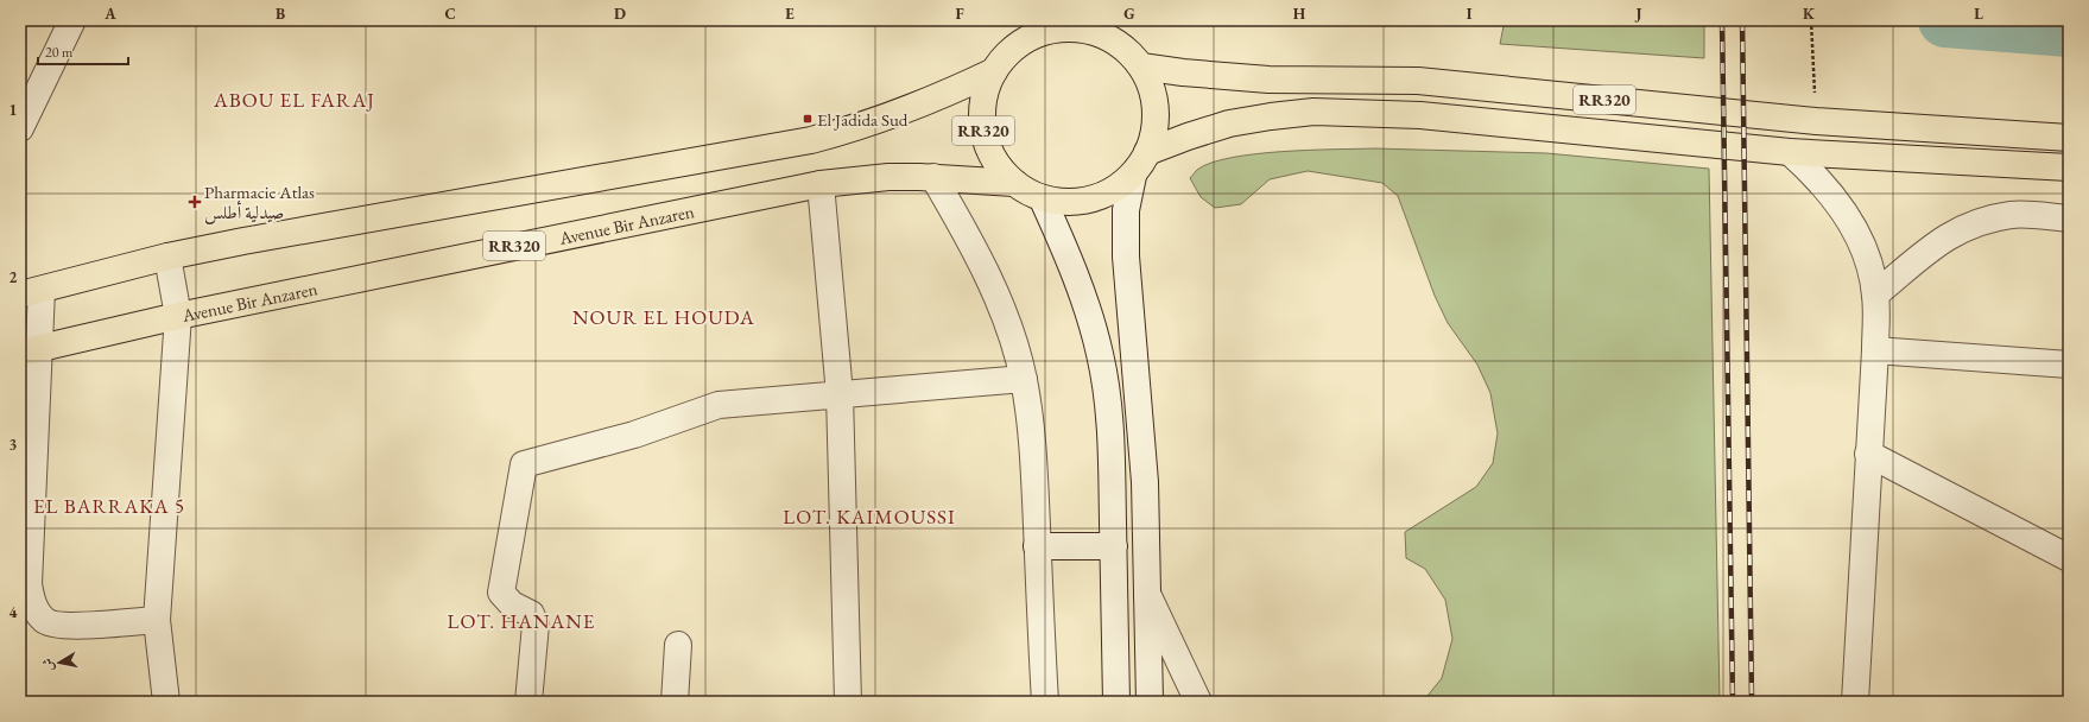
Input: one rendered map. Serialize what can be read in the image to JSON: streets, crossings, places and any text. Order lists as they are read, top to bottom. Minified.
{"streets":{"highway":["RR320","Avenue Bir Anzaren"]},"crossings":[["RR320","Avenue Bir Anzaren"]],"districts":["ABOU EL FARAJ","NOUR EL HOUDA","EL BARRAKA 5","LOT. KAIMOUSSI","LOT. HANANE"],"places":{"transit":["El Jadida Sud"],"health":["Pharmacie Atlas صيدلية أطلس"]},"scale_bar":"20 m","north":"left","grid":{"columns":["A","B","C","D","E","F","G","H","I","J","K","L"],"rows":["1","2","3","4"]}}
